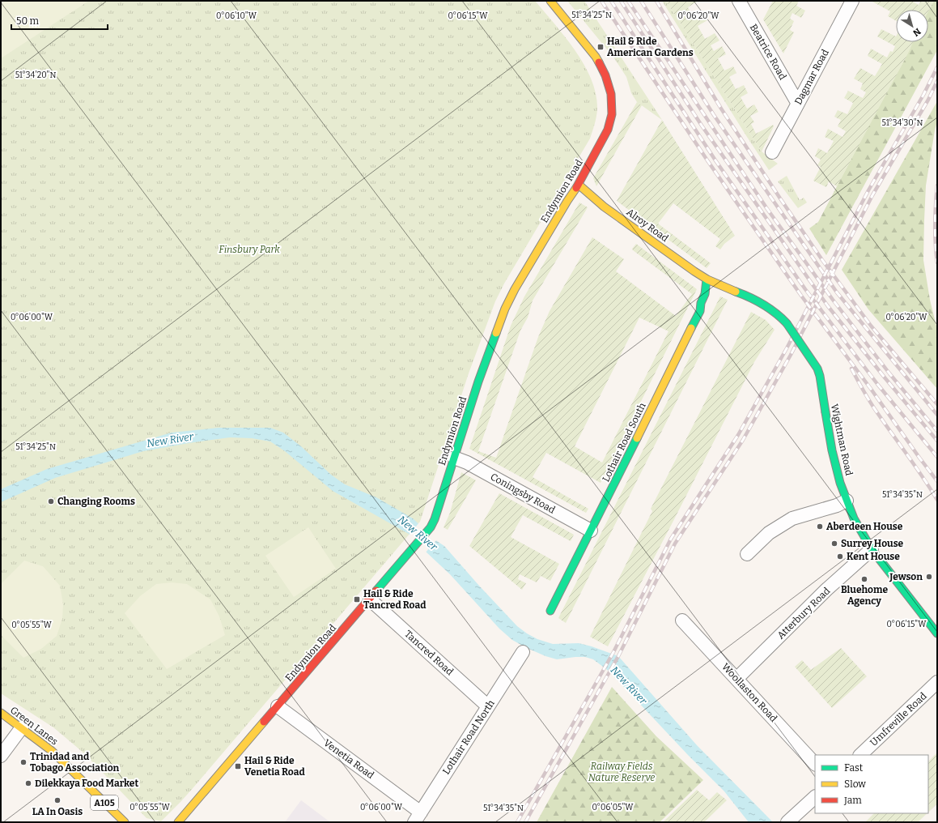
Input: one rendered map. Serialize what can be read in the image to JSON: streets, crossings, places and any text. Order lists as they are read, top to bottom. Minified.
{"streets":{"main road":["Endymion Road","Alroy Road","Wightman Road","Lothair Road South","Green Lanes","A105"],"street":["Beatrice Road","Dagmar Road","Coningsby Road","Atterbury Road","Tancred Road","Woollaston Road","Umfreville Road","Lothair Road North","Venetia Road"]},"crossings":[["Beatrice Road","Dagmar Road"],["Endymion Road","Alroy Road"],["Endymion Road","Coningsby Road"],["Endymion Road","Tancred Road"],["Endymion Road","Venetia Road"],["Alroy Road","Wightman Road"],["Alroy Road","Lothair Road South"],["Wightman Road","Lothair Road South"],["Wightman Road","Atterbury Road"],["Lothair Road South","Coningsby Road"],["Atterbury Road","Woollaston Road"],["Tancred Road","Lothair Road North"],["Lothair Road North","Venetia Road"]],"water":["New River"],"parks":["Finsbury Park","Railway Fields Nature Reserve"],"places":{"transit":["Hail & Ride American Gardens","Hail & Ride Tancred Road","Hail & Ride Venetia Road"],"other":["Changing Rooms","Aberdeen House","Surrey House","Kent House","Jewson","Bluehome Agency","Trinidad and Tobago Association","Dilekkaya Food Market","LA In Oasis"]},"legend":["Fast","Slow","Jam"],"scale_bar":"50 m","north":"bottom right","coordinates":["51°34'25\"N","0°06'10\"W","0°06'15\"W","0°06'20\"W","51°34'20\"N","51°34'30\"N","0°06'00\"W","51°34'35\"N","0°05'55\"W","0°06'05\"W"]}
